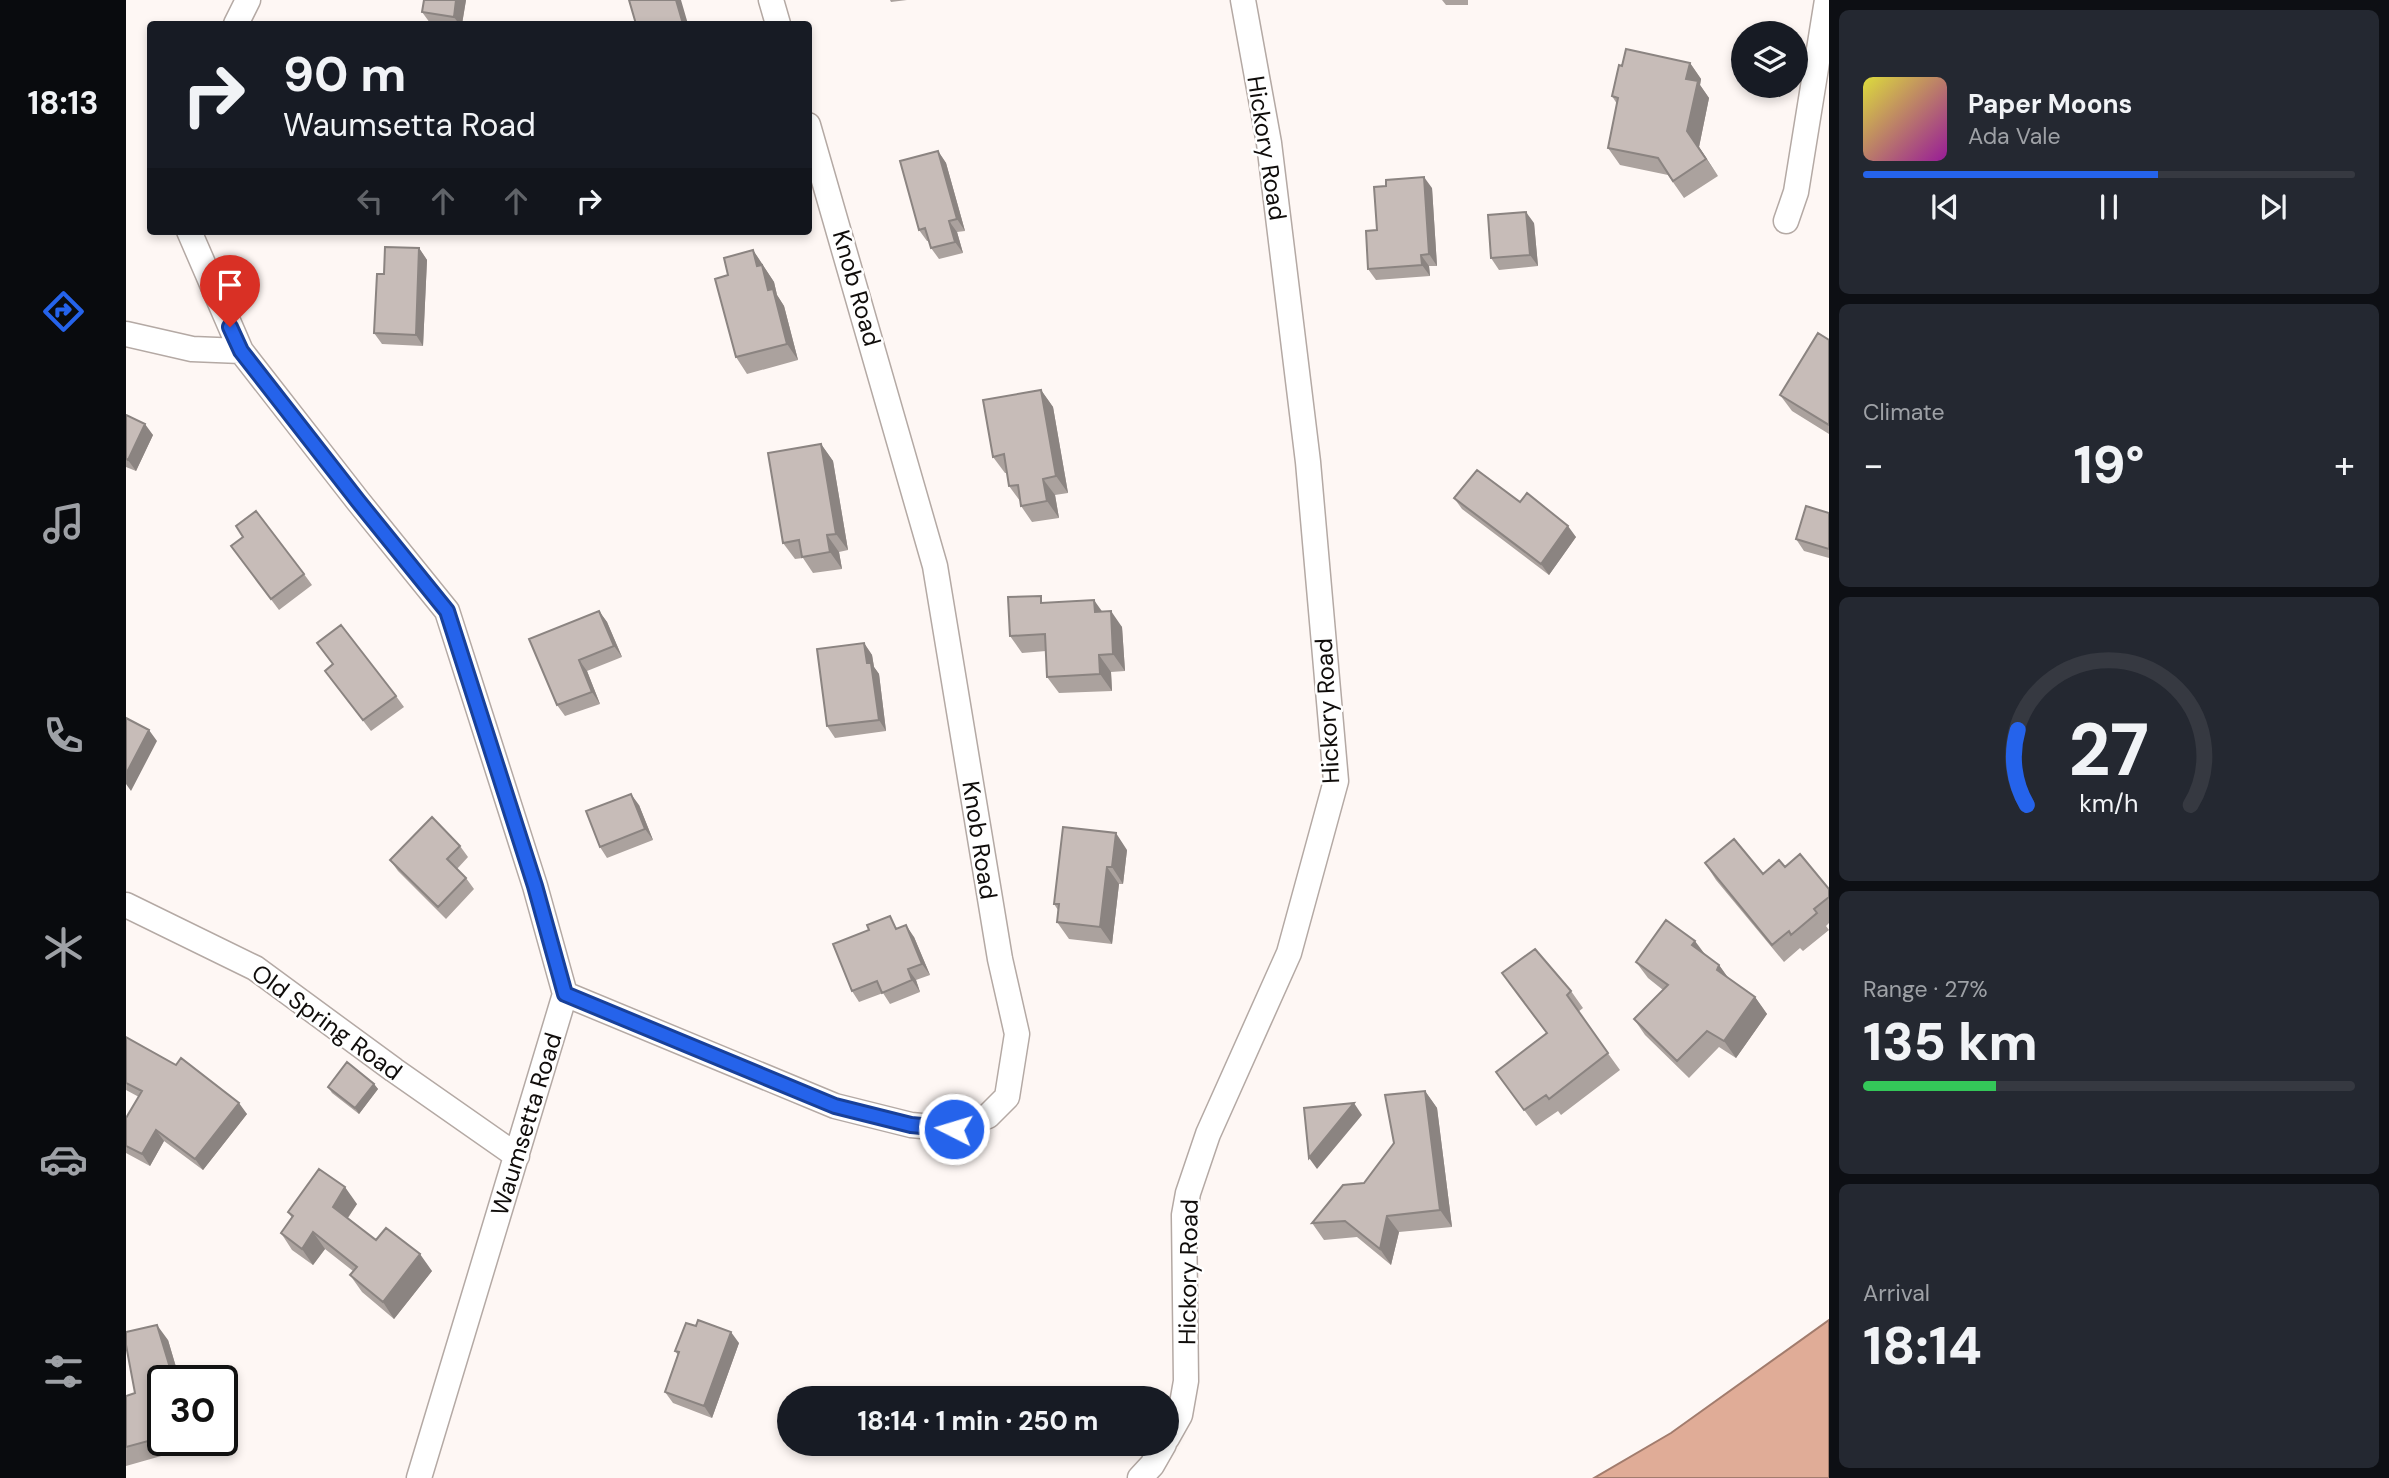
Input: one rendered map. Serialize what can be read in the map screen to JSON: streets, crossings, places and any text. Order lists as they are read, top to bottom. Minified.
{"streets":{"street":["Hickory Road","Knob Road","Old Spring Road","Waumsetta Road"]},"crossings":[["Knob Road","Waumsetta Road"],["Old Spring Road","Waumsetta Road"]],"page":{"tabs":"18:13","turn":["90 m","Waumsetta Road"],"song":["Paper Moons","Ada Vale"],"tile":["Climate",["Range · 27%","135 km"],["Arrival","18:14"]],"heat":["−","19°","+"],"limit":"30","trip":"18:14 · 1 min · 250 m","gauge":["27","km/h"]}}
